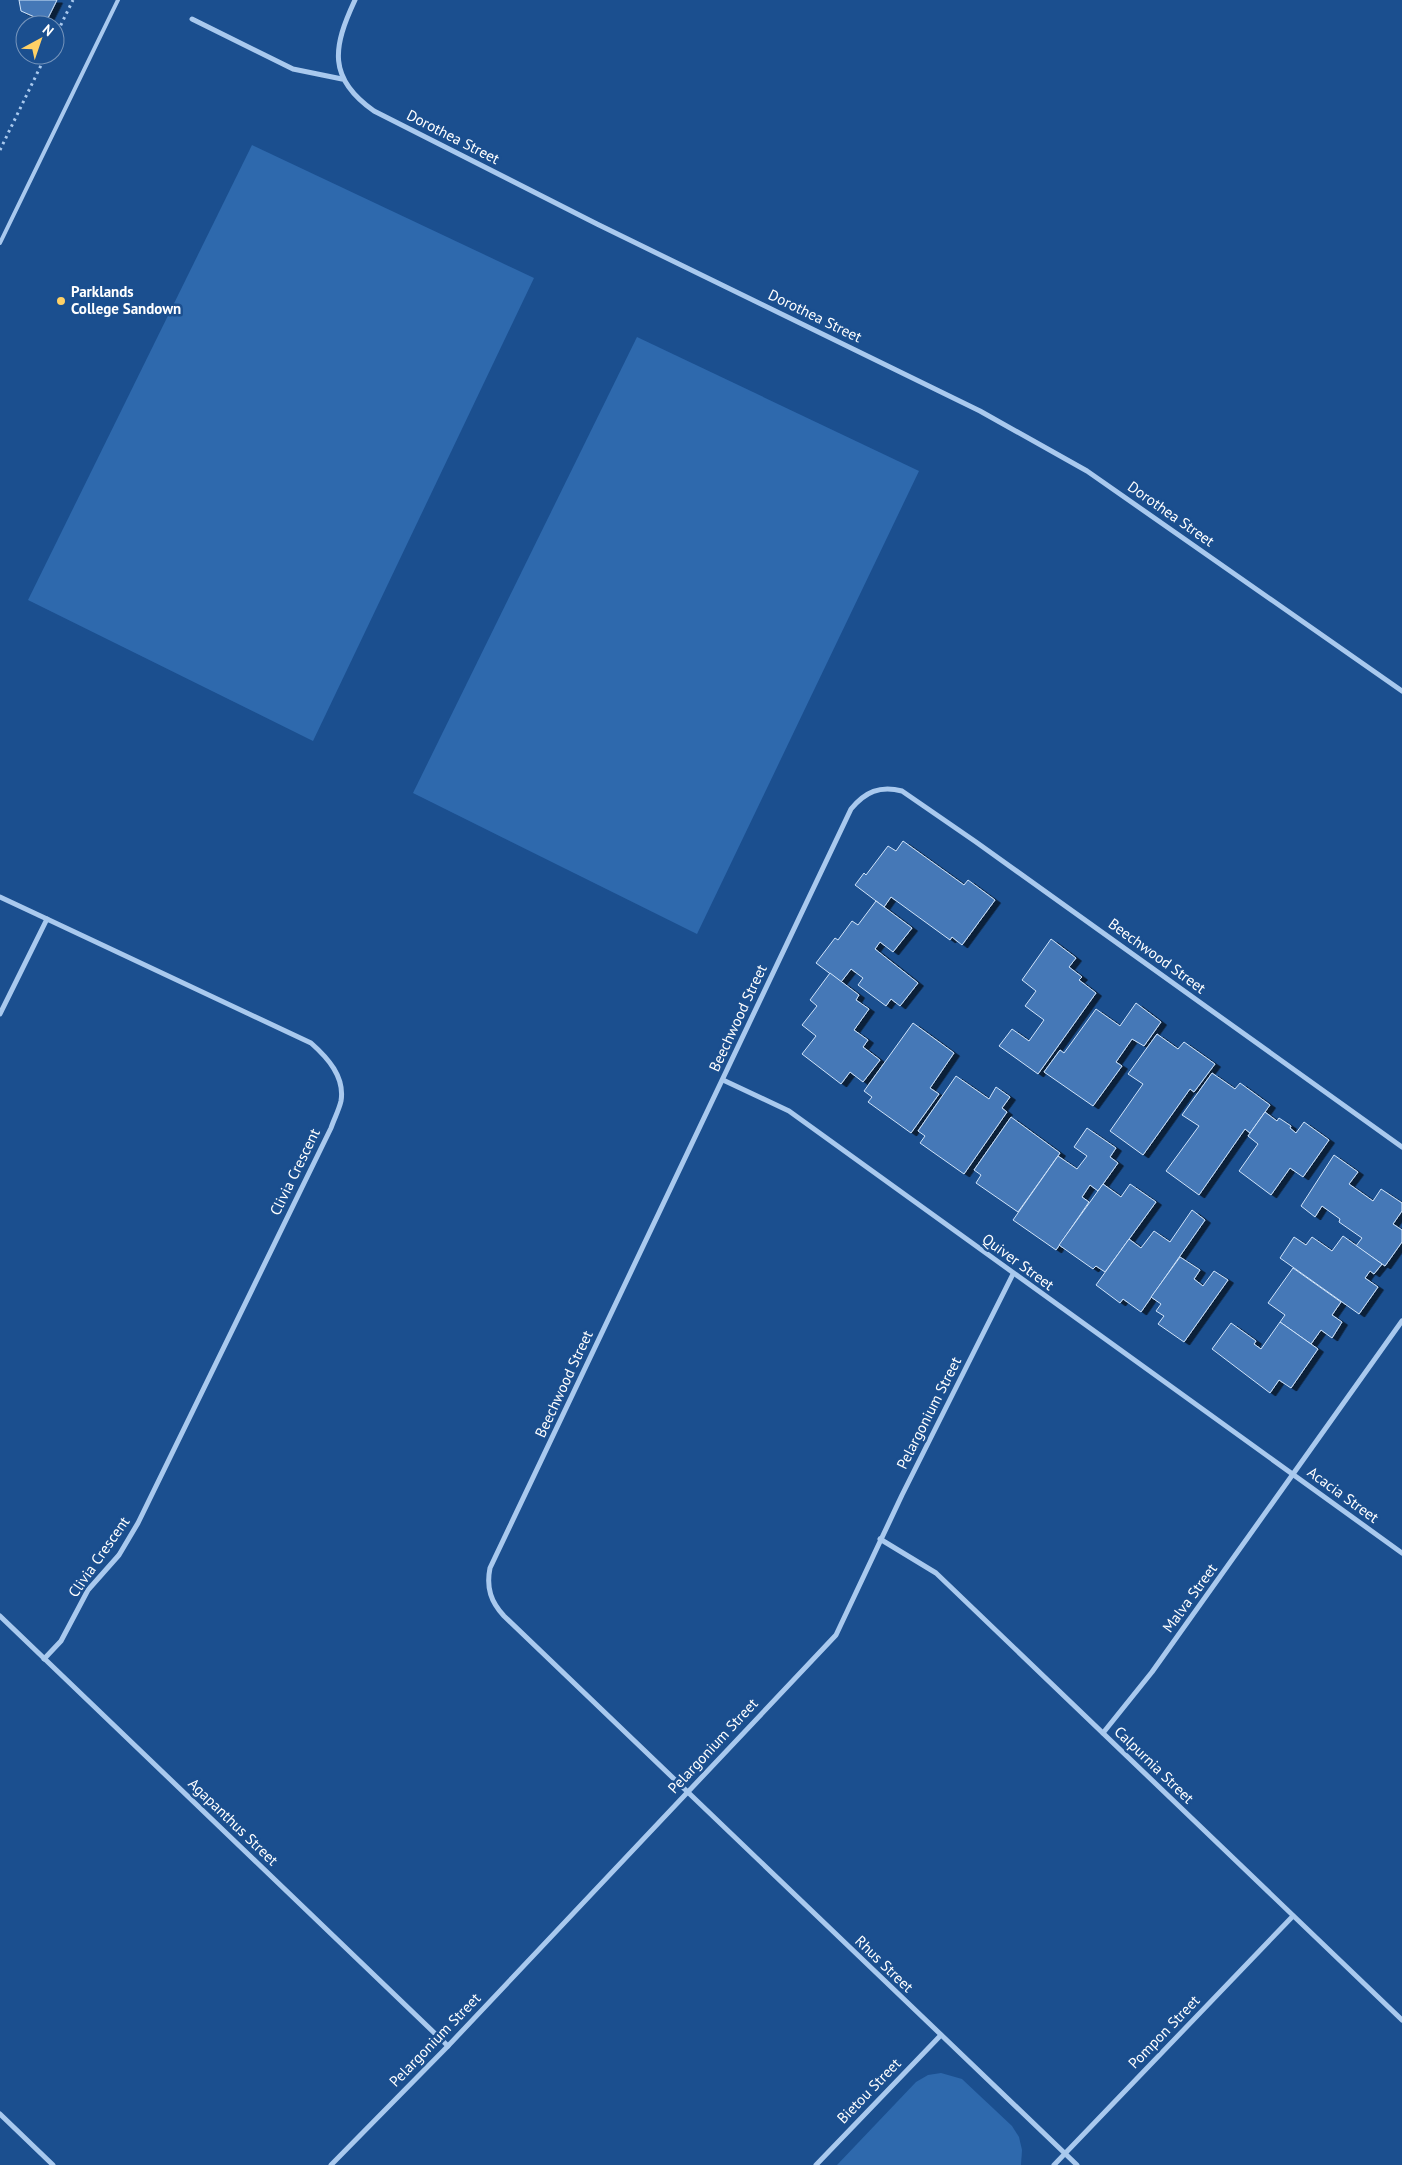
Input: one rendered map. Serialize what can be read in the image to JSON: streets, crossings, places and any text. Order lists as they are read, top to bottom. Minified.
{"streets":{"street":["Dorothea Street","Beechwood Street","Clivia Crescent","Quiver Street","Pelargonium Street","Acacia Street","Malva Street","Calpurnia Street","Agapanthus Street","Rhus Street","Pompon Street","Bietou Street"]},"crossings":[["Beechwood Street","Quiver Street"],["Beechwood Street","Pelargonium Street"],["Beechwood Street","Rhus Street"],["Clivia Crescent","Agapanthus Street"],["Quiver Street","Pelargonium Street"],["Quiver Street","Acacia Street"],["Quiver Street","Malva Street"],["Pelargonium Street","Calpurnia Street"],["Pelargonium Street","Agapanthus Street"],["Pelargonium Street","Rhus Street"],["Acacia Street","Malva Street"],["Malva Street","Calpurnia Street"],["Calpurnia Street","Pompon Street"],["Rhus Street","Pompon Street"],["Rhus Street","Bietou Street"]],"places":["Parklands College Sandown"],"north":"top right"}
